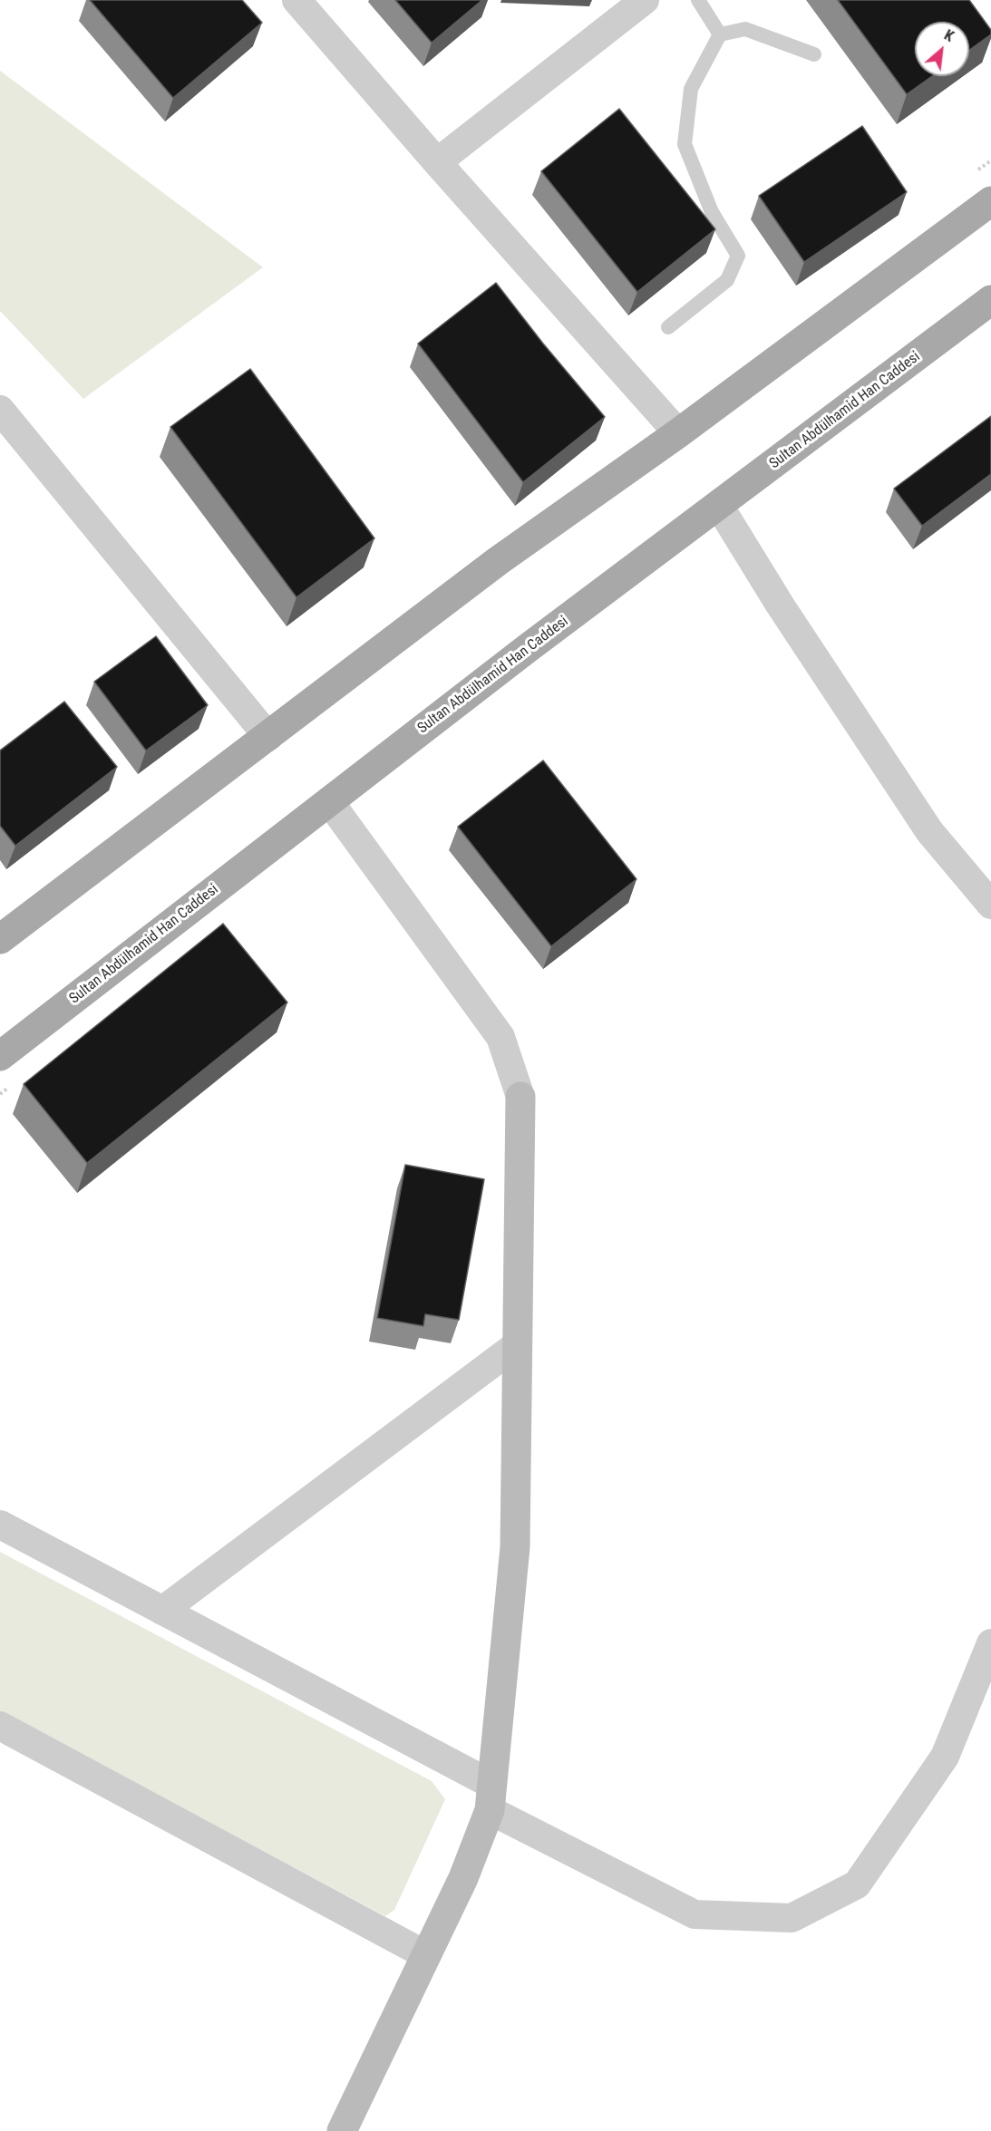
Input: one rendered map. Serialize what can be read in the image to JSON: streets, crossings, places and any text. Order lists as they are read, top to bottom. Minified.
{"streets":{"main road":["Sultan Abdülhamid Han Caddesi"]},"north":"top right"}
